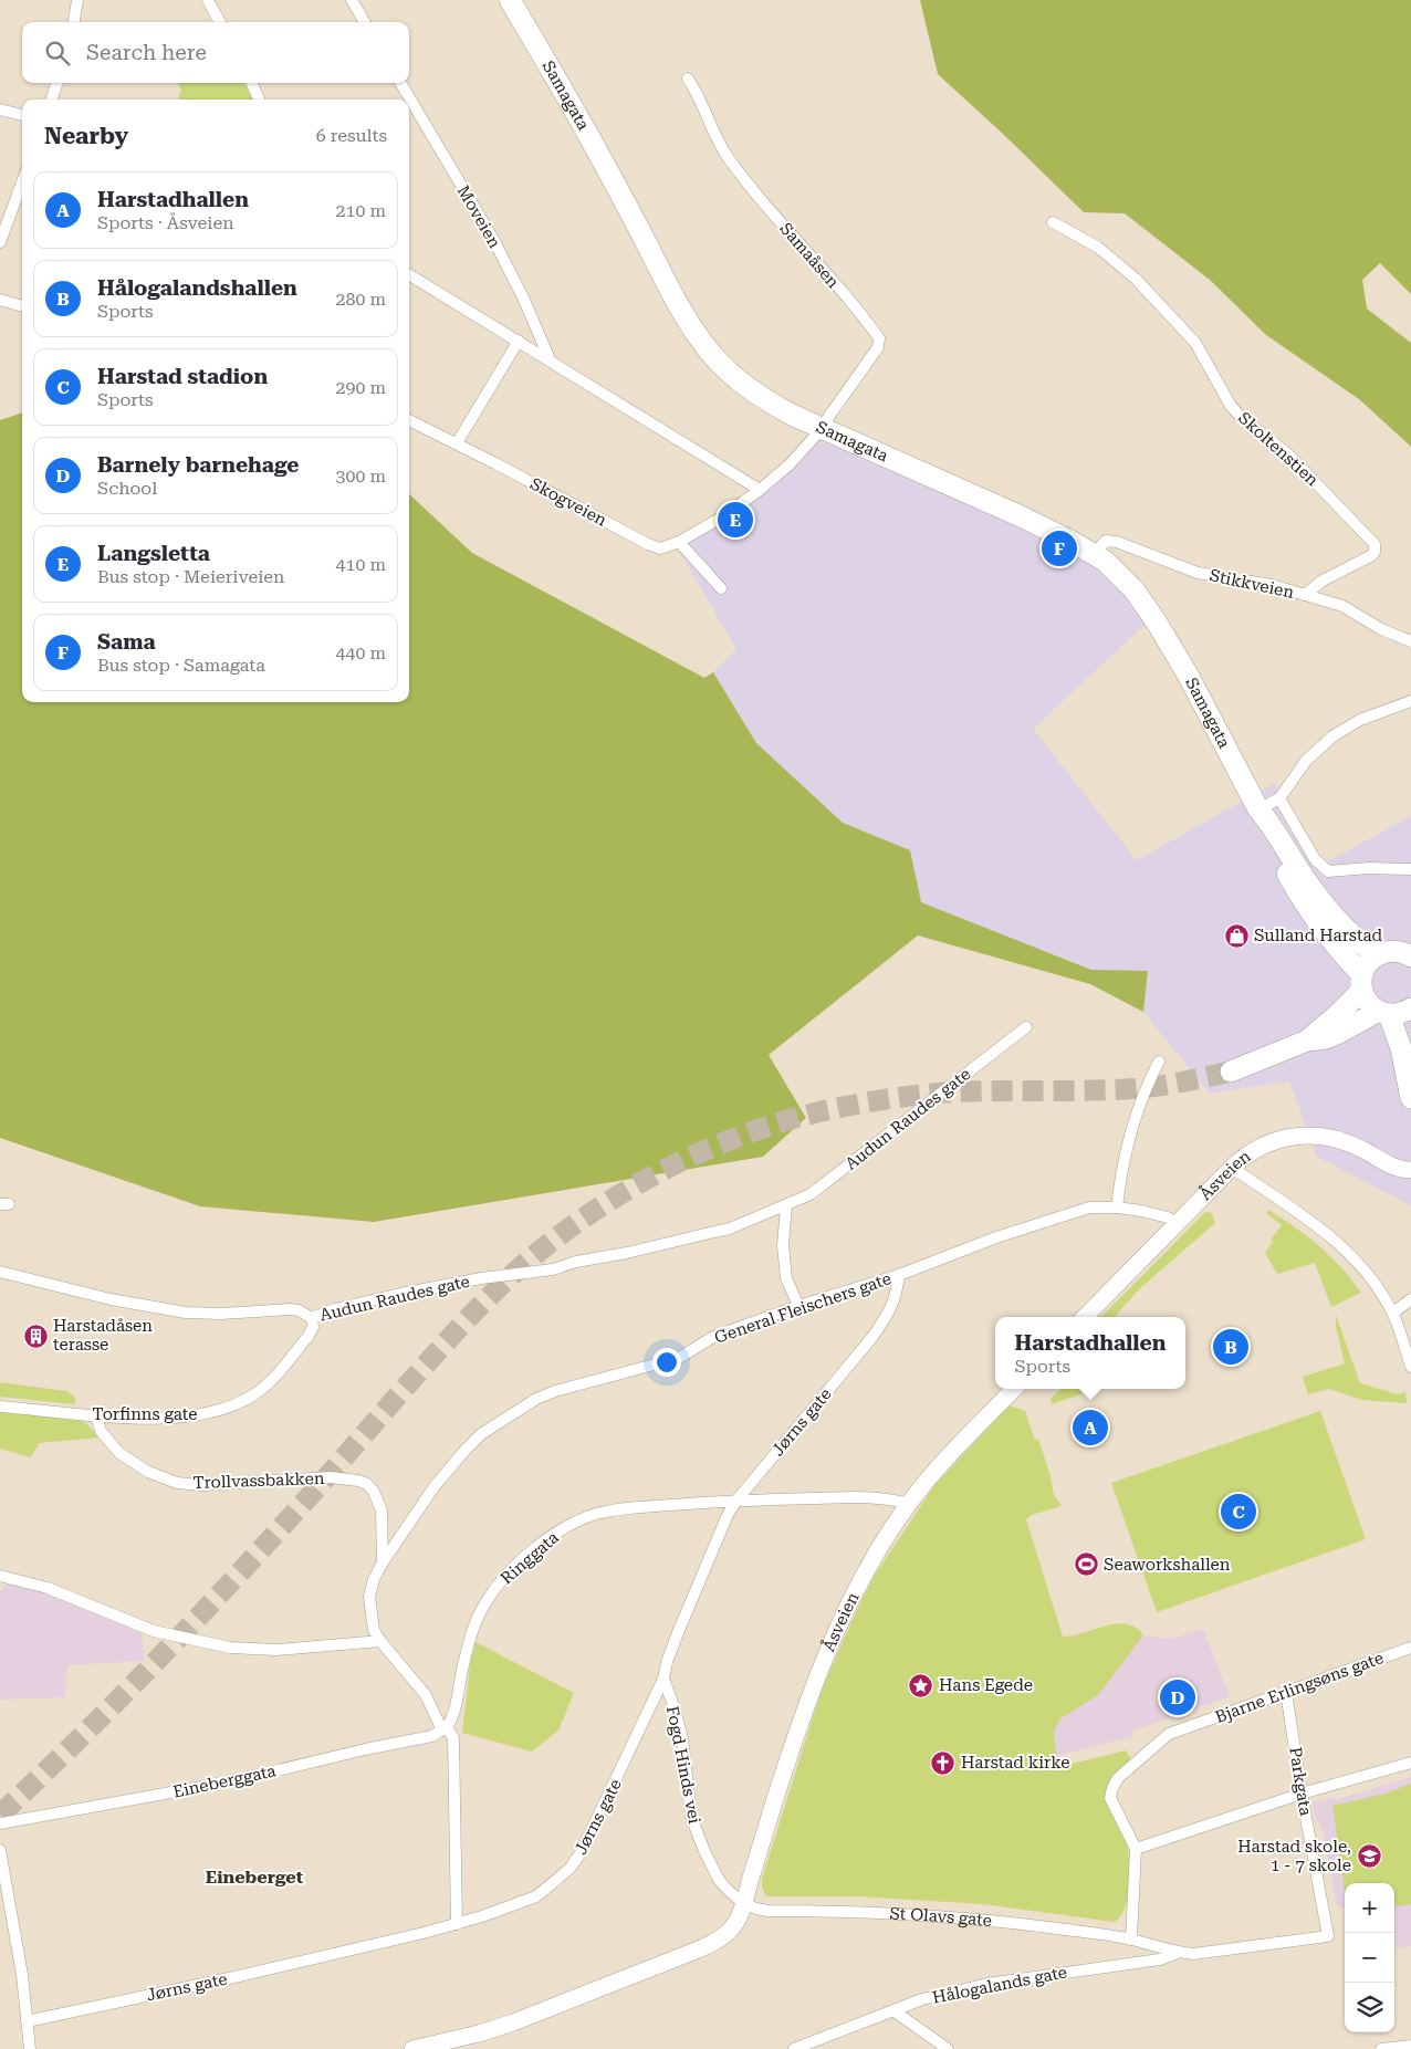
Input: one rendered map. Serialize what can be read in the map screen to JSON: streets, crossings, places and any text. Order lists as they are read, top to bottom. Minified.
{"streets":{"highway":["Samagata"],"street":["Moveien","Samaåsen","Skoltenstien","Skogveien","Stikkveien","Audun Raudes gate","Åsveien","General Fleischers gate","Torfinns gate","Jørns gate","Trollvassbakken","Ringgata","Bjarne Erlingsøns gate","Fogd Hinds vei","Eineberggata","Parkgata","St Olavs gate","Hålogalands gate"]},"crossings":[["Samagata","Samaåsen"],["Samagata","Stikkveien"],["Skoltenstien","Stikkveien"],["Audun Raudes gate","Torfinns gate"],["Åsveien","General Fleischers gate"],["Åsveien","Ringgata"],["Åsveien","Fogd Hinds vei"],["Åsveien","St Olavs gate"],["General Fleischers gate","Jørns gate"],["General Fleischers gate","Trollvassbakken"],["General Fleischers gate","Ringgata"],["General Fleischers gate","Eineberggata"],["Torfinns gate","Trollvassbakken"],["Jørns gate","Ringgata"],["Jørns gate","Fogd Hinds vei"],["Ringgata","Eineberggata"],["Bjarne Erlingsøns gate","Parkgata"],["Fogd Hinds vei","St Olavs gate"],["Parkgata","Hålogalands gate"],["St Olavs gate","Hålogalands gate"]],"districts":["Eineberget"],"places":{"shop":["Sulland Harstad"],"building":["Harstadåsen terasse"],"sports":["Seaworkshallen"],"place":["Hans Egede"],"church":["Harstad kirke"],"school or university":["Harstad skole, 1 - 7 skole"]},"page":{"search":"Search here","heading":["Nearby","6 results"],"list":[{"mark":"A","name":"Harstadhallen","note":"Sports · Åsveien","value":"210 m"},{"mark":"B","name":"Hålogalandshallen","note":"Sports","value":"280 m"},{"mark":"C","name":"Harstad stadion","note":"Sports","value":"290 m"},{"mark":"D","name":"Barnely barnehage","note":"School","value":"300 m"},{"mark":"E","name":"Langsletta","note":"Bus stop · Meieriveien","value":"410 m"},{"mark":"F","name":"Sama","note":"Bus stop · Samagata","value":"440 m"}],"pins":["E","F","B","A","C","D"],"popup":["Harstadhallen","Sports"],"map_buttons":["+","−"]}}
